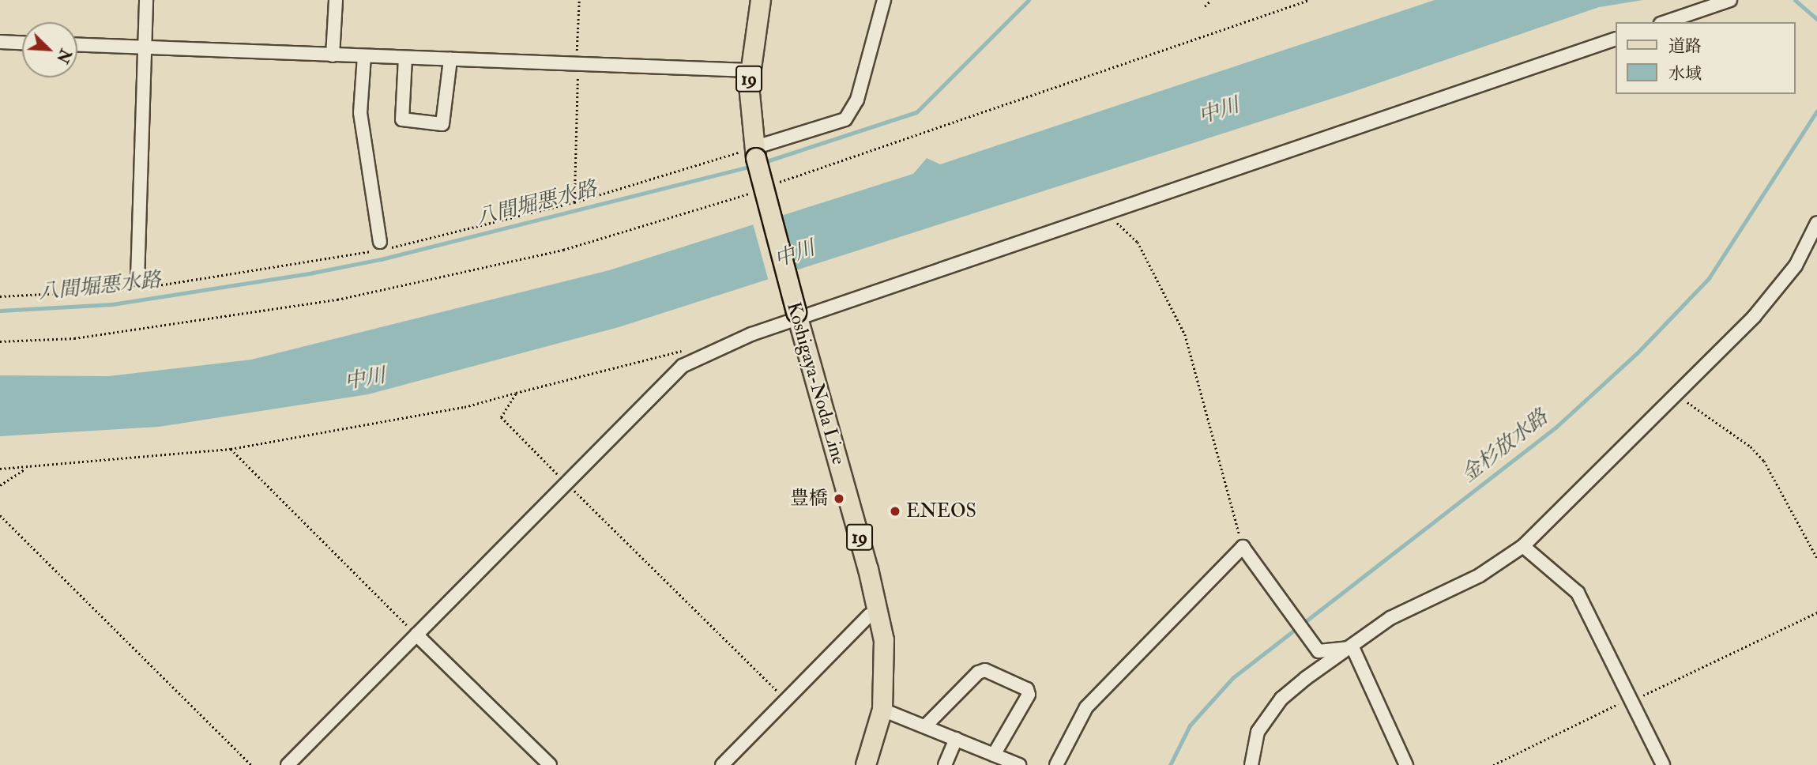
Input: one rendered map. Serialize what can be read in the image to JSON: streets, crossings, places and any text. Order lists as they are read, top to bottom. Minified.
{"streets":{"main road":["19","Koshigaya-Noda Line"]},"water":["中川","八間堀悪水路","金杉放水路"],"places":["豊橋","ENEOS"],"legend":["道路","水域"],"north":"bottom right"}
